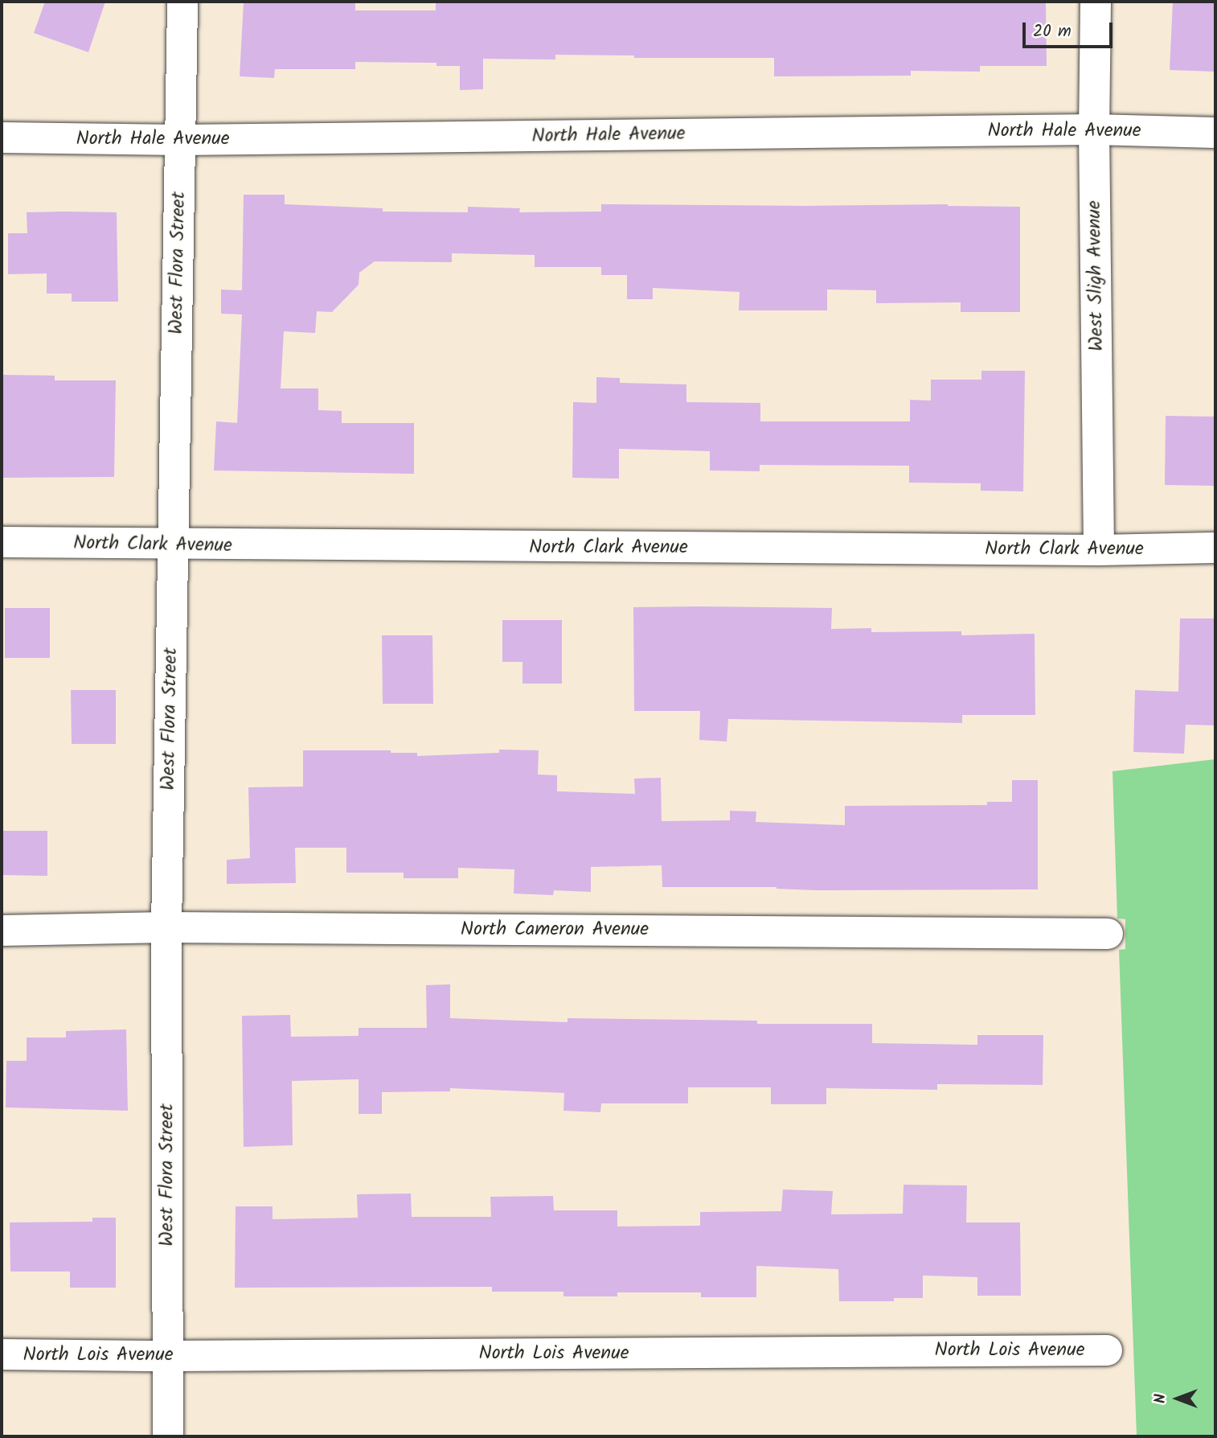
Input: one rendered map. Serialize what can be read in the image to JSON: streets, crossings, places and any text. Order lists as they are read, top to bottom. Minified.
{"streets":{"street":["North Hale Avenue","West Flora Street","West Sligh Avenue","North Clark Avenue","North Cameron Avenue","North Lois Avenue"]},"crossings":[["North Hale Avenue","West Flora Street"],["North Hale Avenue","West Sligh Avenue"],["West Flora Street","North Clark Avenue"],["West Flora Street","North Cameron Avenue"],["West Flora Street","North Lois Avenue"],["West Sligh Avenue","North Clark Avenue"]],"scale_bar":"20 m","north":"left"}
